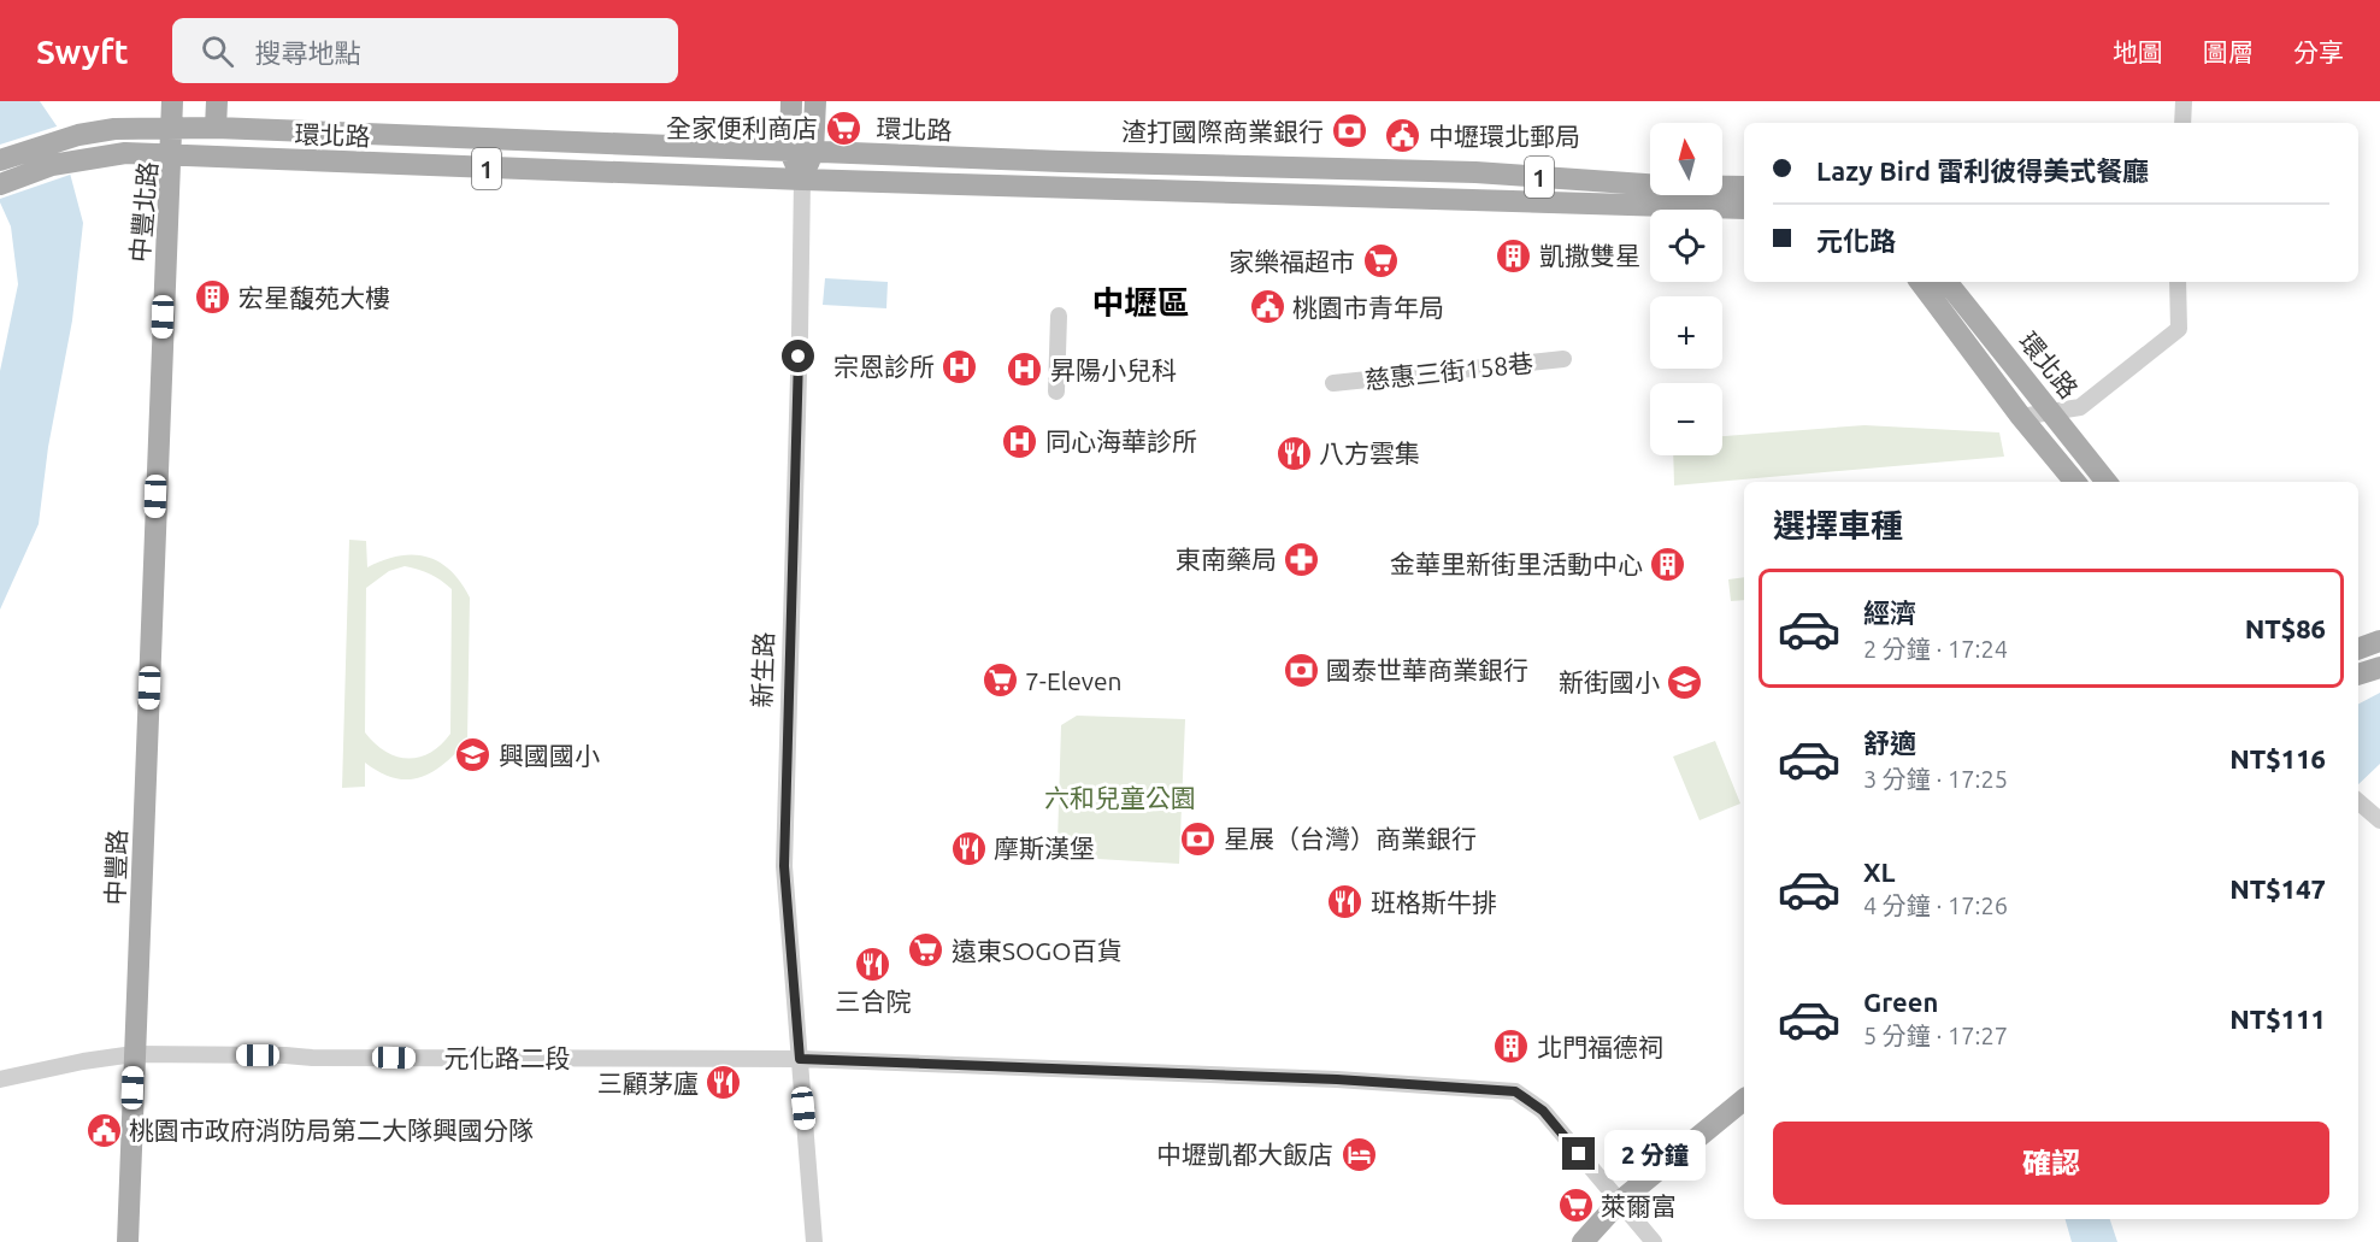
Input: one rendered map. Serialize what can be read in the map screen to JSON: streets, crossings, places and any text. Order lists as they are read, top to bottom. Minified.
{"streets":{"main road":["環北路","1","中豐北路","新生路","中豐路"],"street":["慈惠三街158巷","元化路二段"]},"crossings":[["環北路","中豐北路"],["環北路","新生路"],["中豐北路","中豐路"],["新生路","元化路二段"],["中豐路","元化路二段"]],"districts":["中壢區"],"parks":["六和兒童公園"],"places":{"supermarket":["全家便利商店","家樂福超市","7-Eleven","遠東SOGO百貨","萊爾富"],"bank":["渣打國際商業銀行","國泰世華商業銀行","星展（台灣）商業銀行"],"public building":["中壢環北郵局","桃園市青年局","桃園市政府消防局第二大隊興國分隊"],"building":["凱撒雙星","宏星馥苑大樓","金華里新街里活動中心","北門福德祠"],"hospital":["宗恩診所","昇陽小兒科","同心海華診所"],"restaurant":["八方雲集","摩斯漢堡","班格斯牛排","三合院","三顧茅廬"],"pharmacy":["東南藥局"],"school or university":["新街國小","興國國小"],"hotel":["中壢凱都大飯店"]},"north":"top","page":{"header":"Swyft","search":"搜尋地點","nav":["地圖","圖層","分享"],"map_buttons":["+","−"],"banner":["Lazy Bird 雷利彼得美式餐廳","元化路"],"heading":"選擇車種","list":[{"name":"經濟","note":"2 分鐘 · 17:24","value":"NT$86"},{"name":"舒適","note":"3 分鐘 · 17:25","value":"NT$116"},{"name":"XL","note":"4 分鐘 · 17:26","value":"NT$147"},{"name":"Green","note":"5 分鐘 · 17:27","value":"NT$111"}],"buttons":"確認","bubble":"2 分鐘"}}
